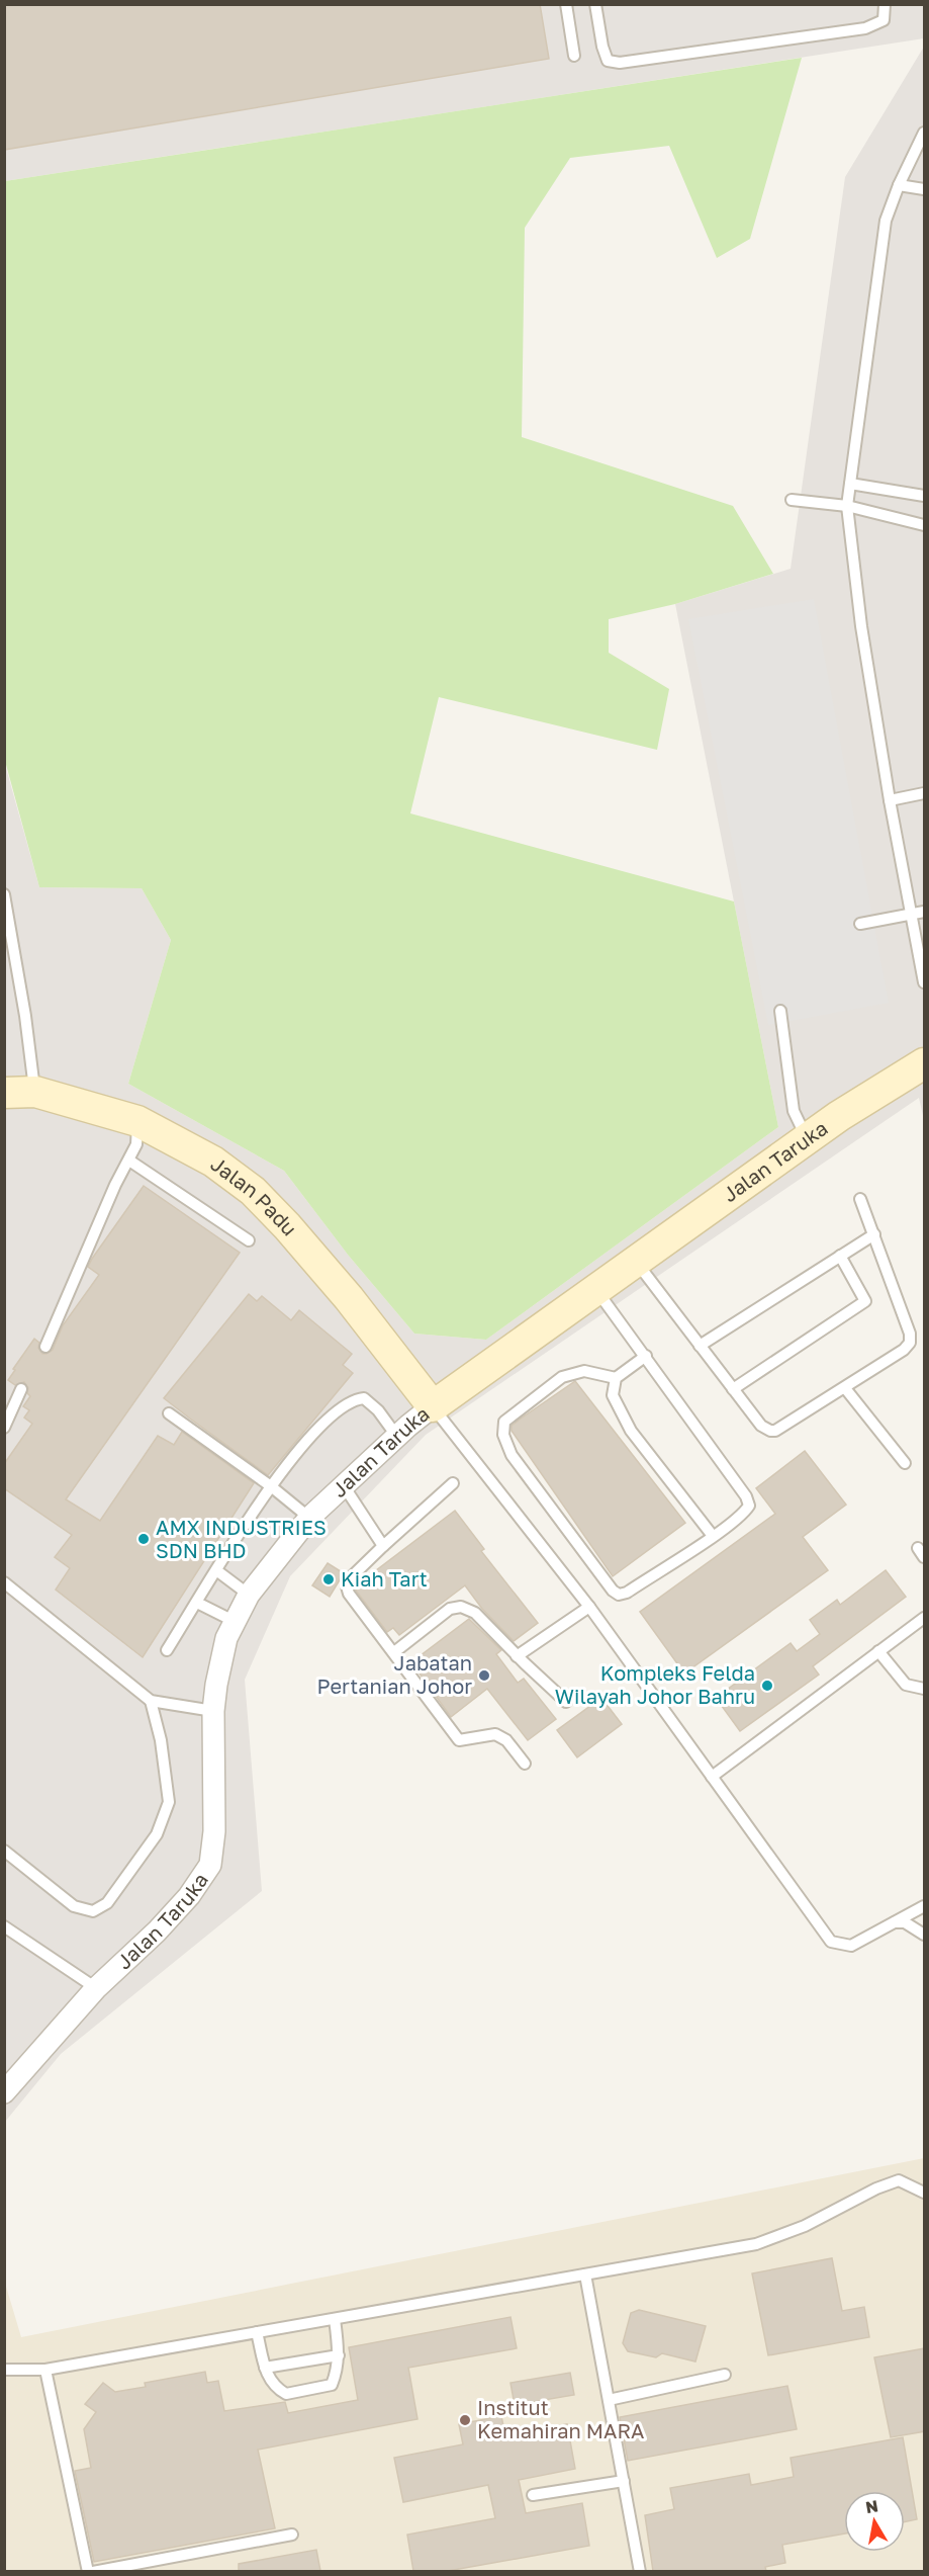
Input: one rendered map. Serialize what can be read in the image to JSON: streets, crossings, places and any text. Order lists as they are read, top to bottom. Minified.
{"streets":{"street":["Jalan Taruka","Jalan Padu"]},"crossings":[["Jalan Taruka","Jalan Padu"]],"places":["AMX INDUSTRIES SDN BHD","Kiah Tart","Jabatan Pertanian Johor","Kompleks Felda Wilayah Johor Bahru","Institut Kemahiran MARA"],"north":"top"}
